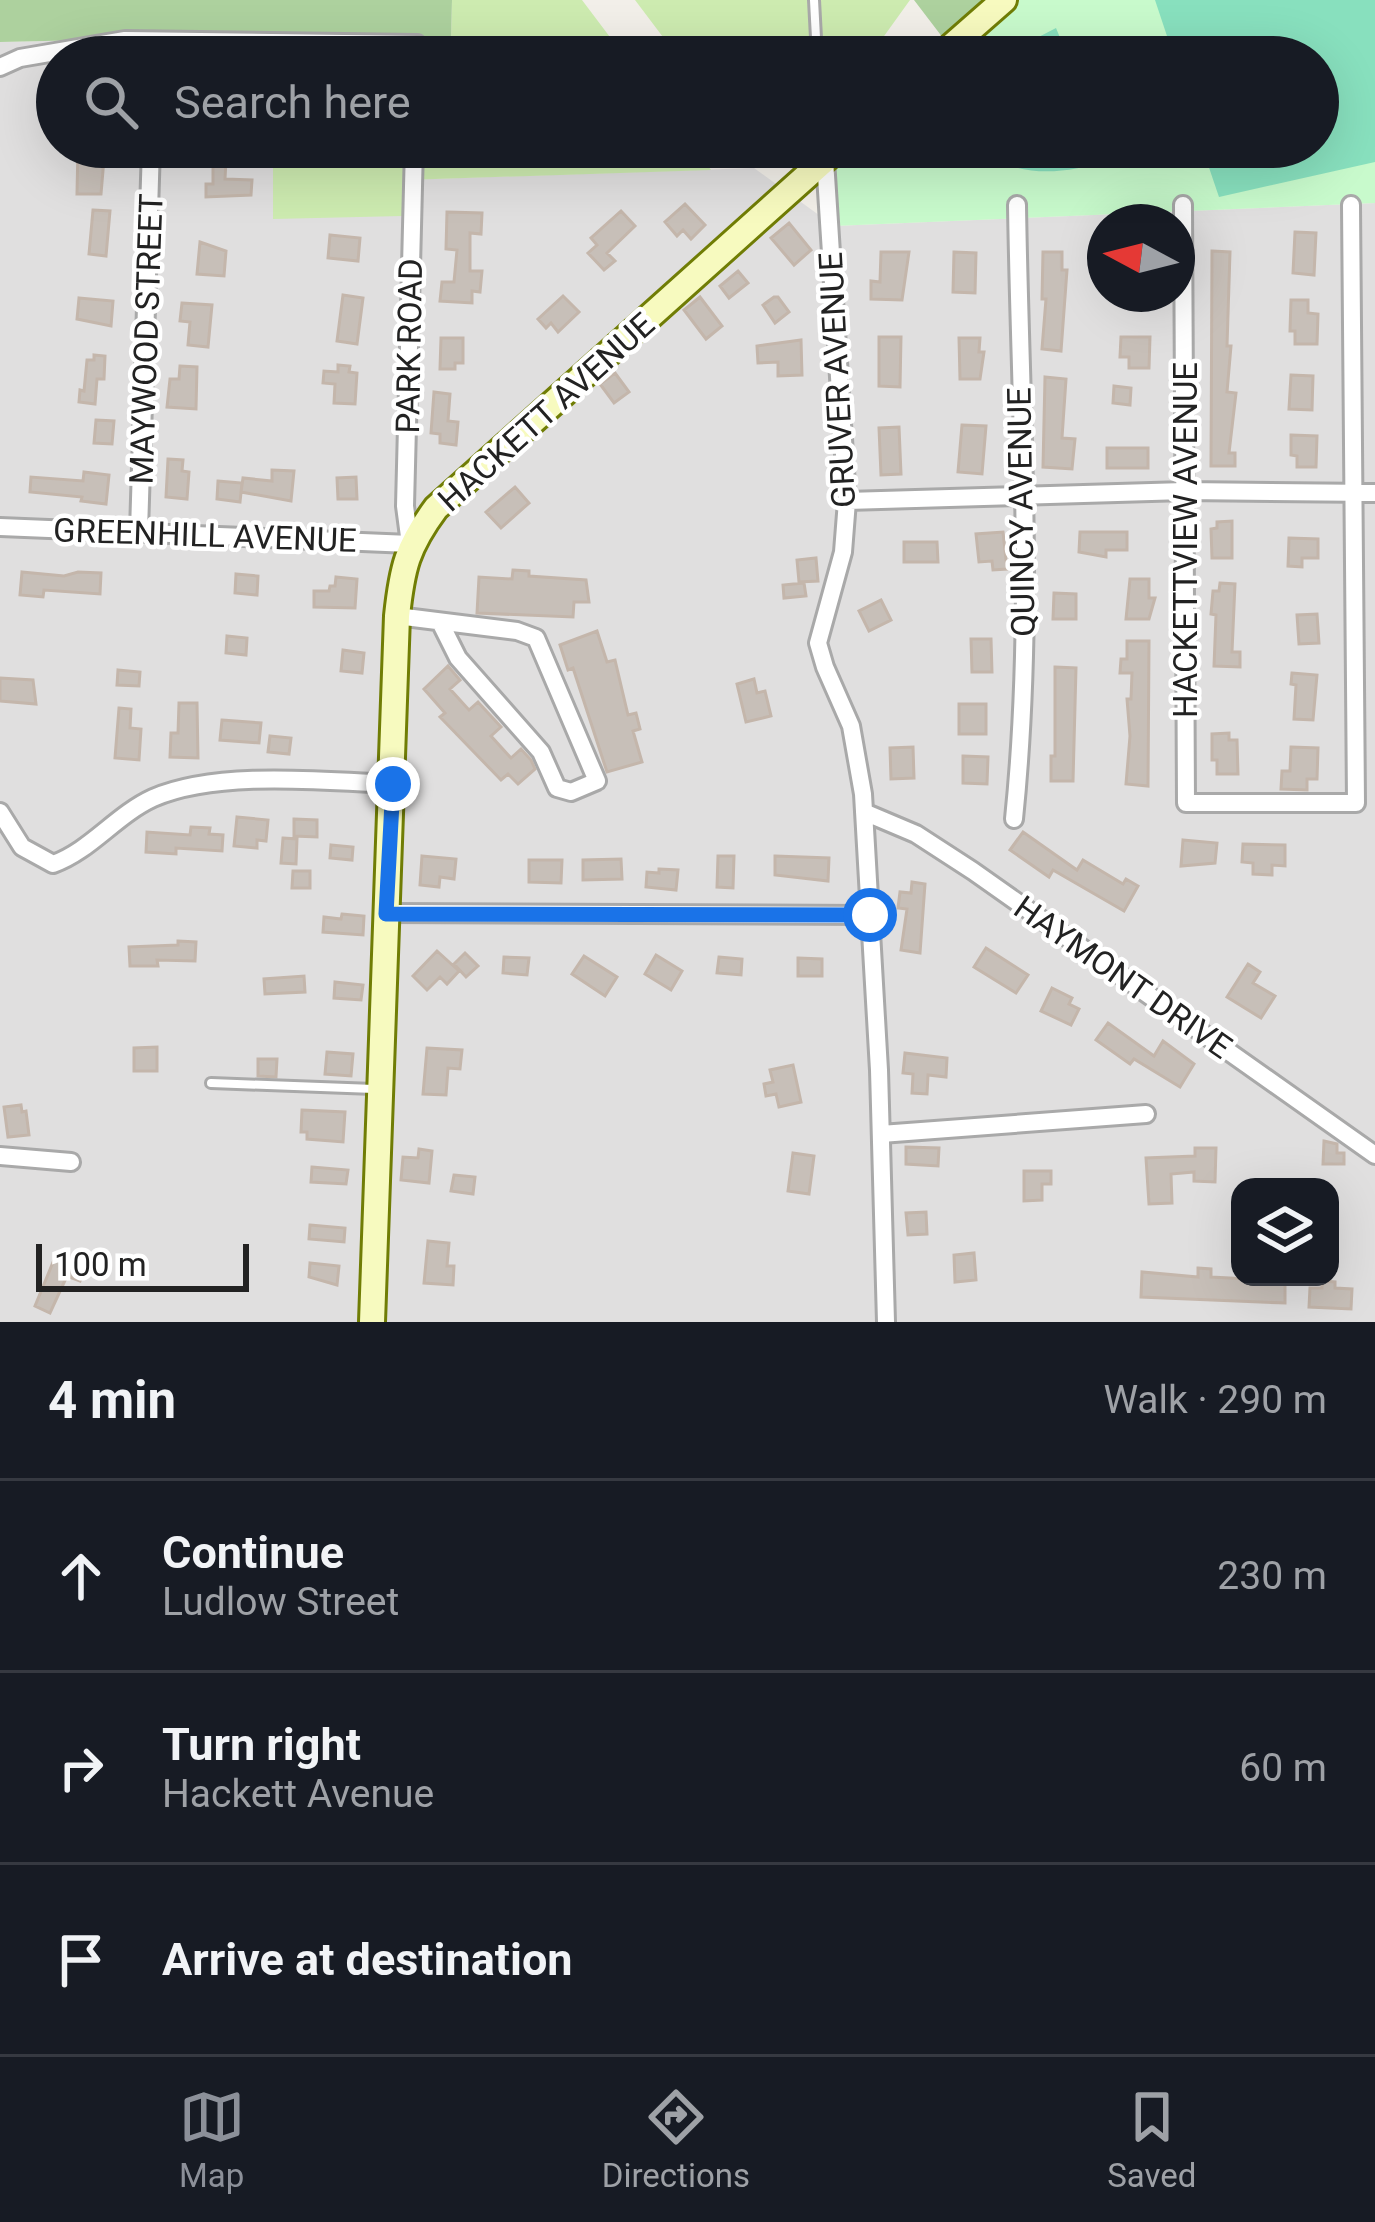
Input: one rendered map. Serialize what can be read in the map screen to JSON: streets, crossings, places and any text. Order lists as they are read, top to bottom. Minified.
{"streets":{"main road":["HACKETT AVENUE"],"street":["MAYWOOD STREET","PARK ROAD","GRUVER AVENUE","QUINCY AVENUE","GREENHILL AVENUE","HACKETTVIEW AVENUE","HAYMONT DRIVE"]},"crossings":[["MAYWOOD STREET","GREENHILL AVENUE"],["PARK ROAD","HACKETT AVENUE"],["PARK ROAD","GREENHILL AVENUE"],["GRUVER AVENUE","HAYMONT DRIVE"],["HACKETT AVENUE","GREENHILL AVENUE"]],"scale_bar":"100 m","north":"left","page":{"search":"Search here","scale":"100 m","heading":["4 min","Walk · 290 m"],"list":[["Continue","Ludlow Street","230 m"],["Turn right","Hackett Avenue","60 m"],"Arrive at destination"],"nav":["Map","Directions","Saved"]}}
